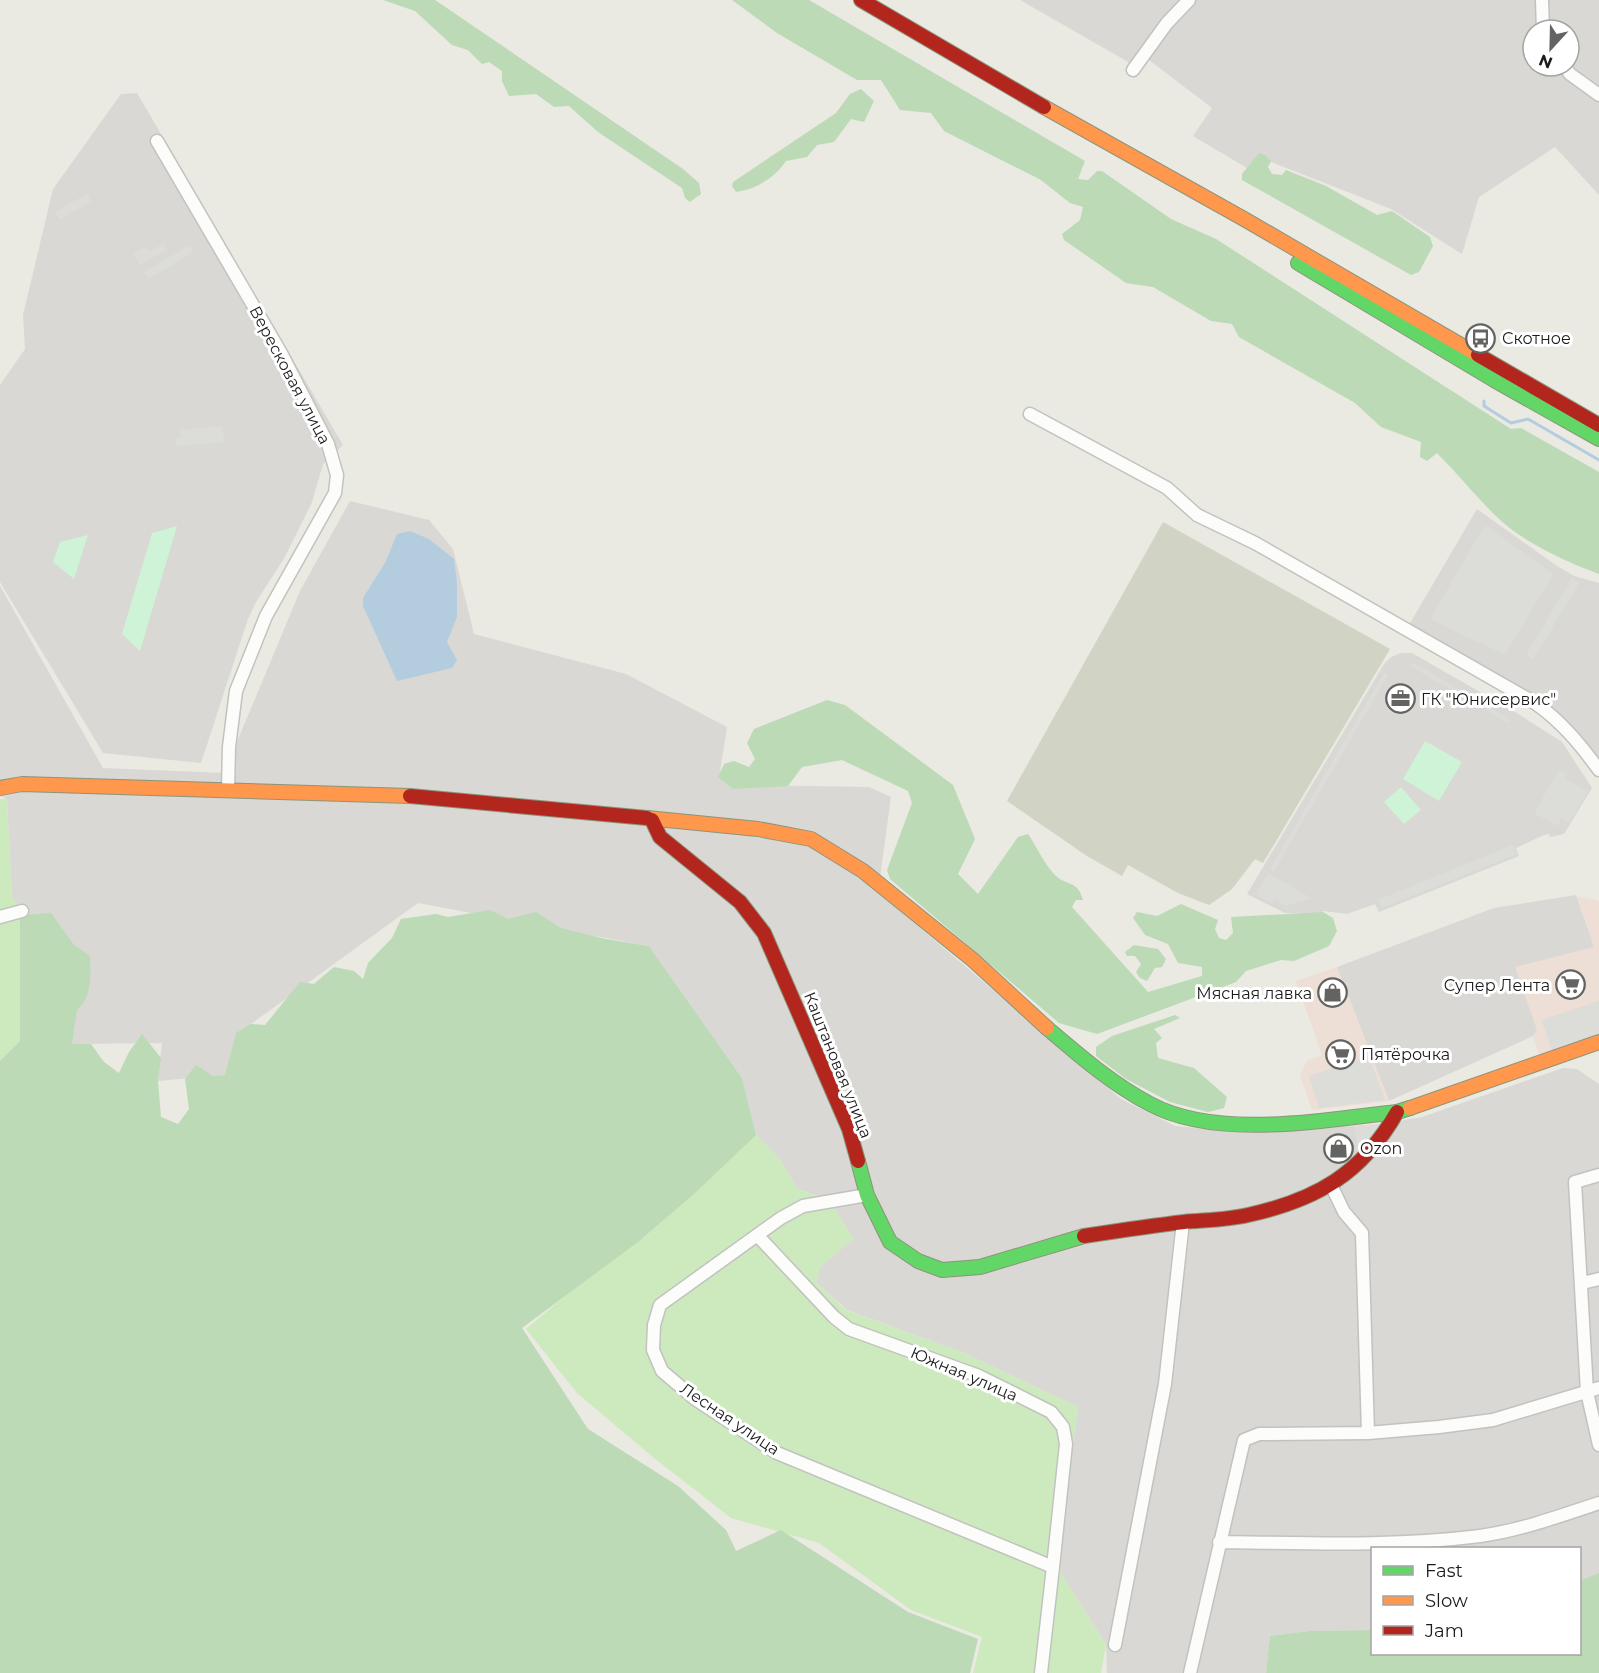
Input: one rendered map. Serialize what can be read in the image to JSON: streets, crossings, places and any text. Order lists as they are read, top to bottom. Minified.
{"streets":{"main road":["Каштановая улица"],"street":["Вересковая улица","Южная улица","Лесная улица"]},"crossings":[["Каштановая улица","Лесная улица"],["Южная улица","Лесная улица"]],"places":{"bus stop":["Скотное"],"office":["ГК \"Юнисервис\""],"supermarket":["Супер Лента","Пятёрочка"],"shop":["Мясная лавка","Ozon"]},"legend":["Fast","Slow","Jam"],"north":"bottom"}
